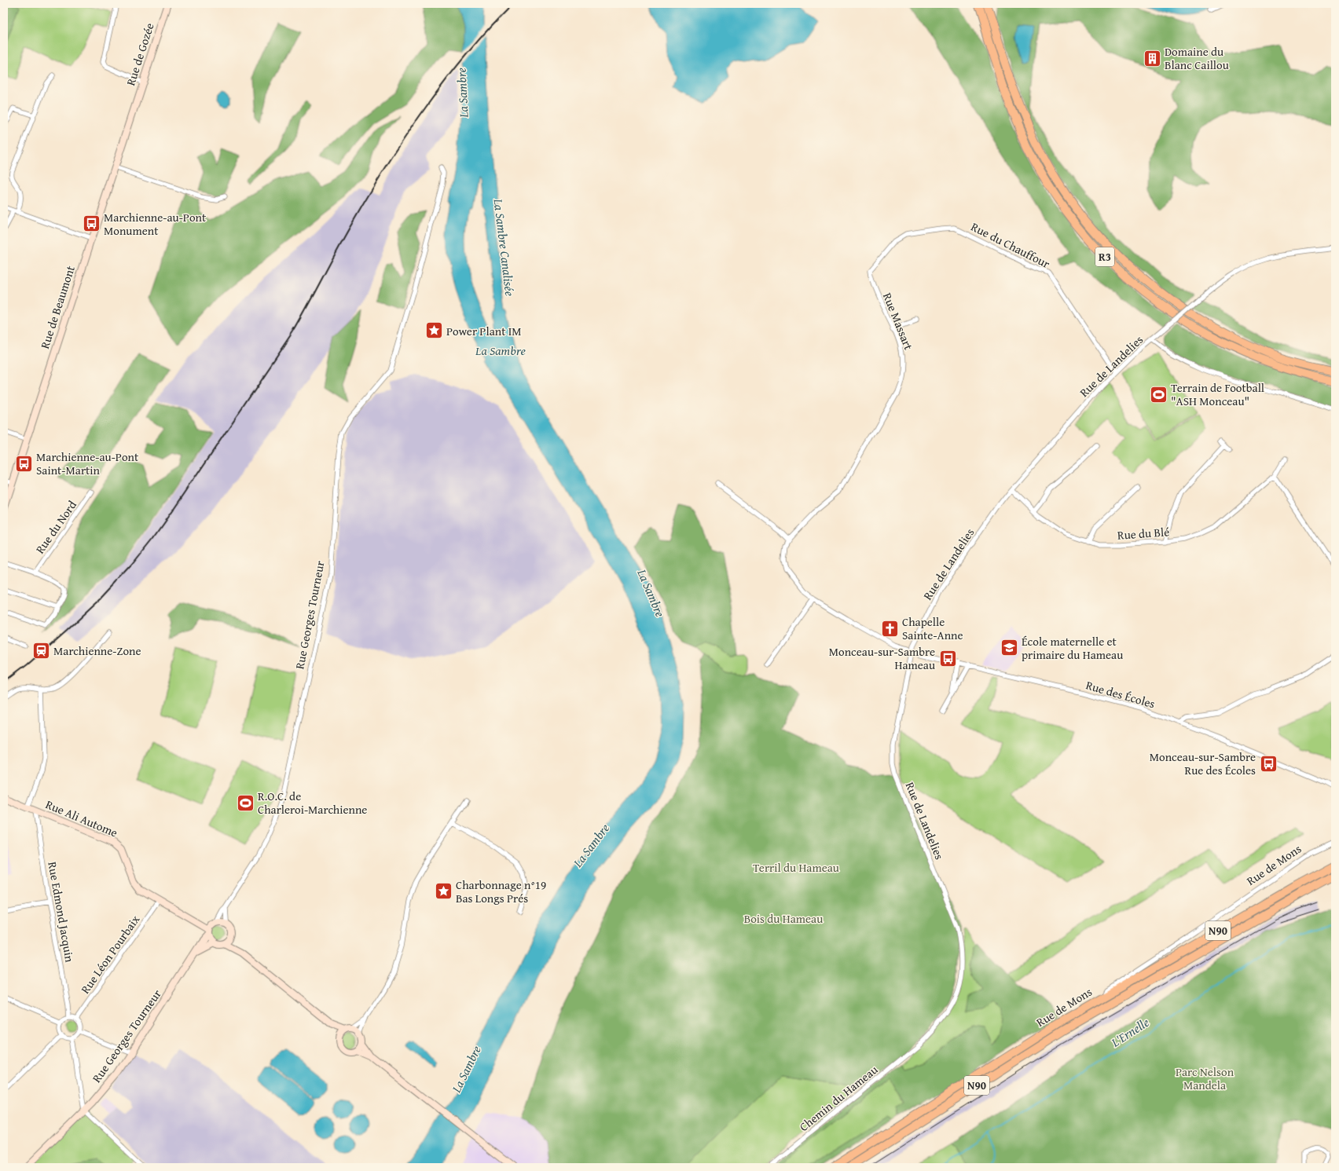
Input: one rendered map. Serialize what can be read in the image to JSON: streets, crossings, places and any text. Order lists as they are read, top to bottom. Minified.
{"streets":{"highway":["R3","Rue de Mons","N90"],"street":["Rue de Gozée","Rue du Chauffour","Rue de Beaumont","Rue Massart","Rue de Landelies","Rue du Nord","Rue du Blé","Rue Georges Tourneur","Rue des Écoles","Rue Ali Autome","Rue Edmond Jacquin","Rue Léon Pourbaix","Chemin du Hameau"]},"crossings":[["Rue de Gozée","Rue de Beaumont"],["Rue du Chauffour","Rue Massart"],["Rue du Chauffour","Rue de Landelies"],["Rue Massart","Rue des Écoles"],["Rue de Landelies","Rue du Blé"],["Rue de Landelies","Rue des Écoles"],["Rue de Landelies","Chemin du Hameau"],["Rue Georges Tourneur","Rue Ali Autome"],["Rue Ali Autome","Rue Edmond Jacquin"],["Rue Ali Autome","Rue Léon Pourbaix"],["Rue de Mons","N90"],["Rue Edmond Jacquin","Rue Léon Pourbaix"]],"water":["La Sambre","La Sambre Canalisée","L'Ernelle"],"parks":["Terril du Hameau","Bois du Hameau","Parc Nelson Mandela"],"places":{"building":["Domaine du Blanc Caillou"],"bus stop":["Marchienne-au-Pont Monument","Marchienne-au-Pont Saint-Martin","Monceau-sur-Sambre Hameau","Monceau-sur-Sambre Rue des Écoles"],"place":["Power Plant IM","Charbonnage n°19 Bas Longs Prés"],"sports":["Terrain de Football \"ASH Monceau\"","R.O.C. de Charleroi-Marchienne"],"church":["Chapelle Sainte-Anne"],"school or university":["École maternelle et primaire du Hameau"],"station":["Marchienne-Zone"]}}
